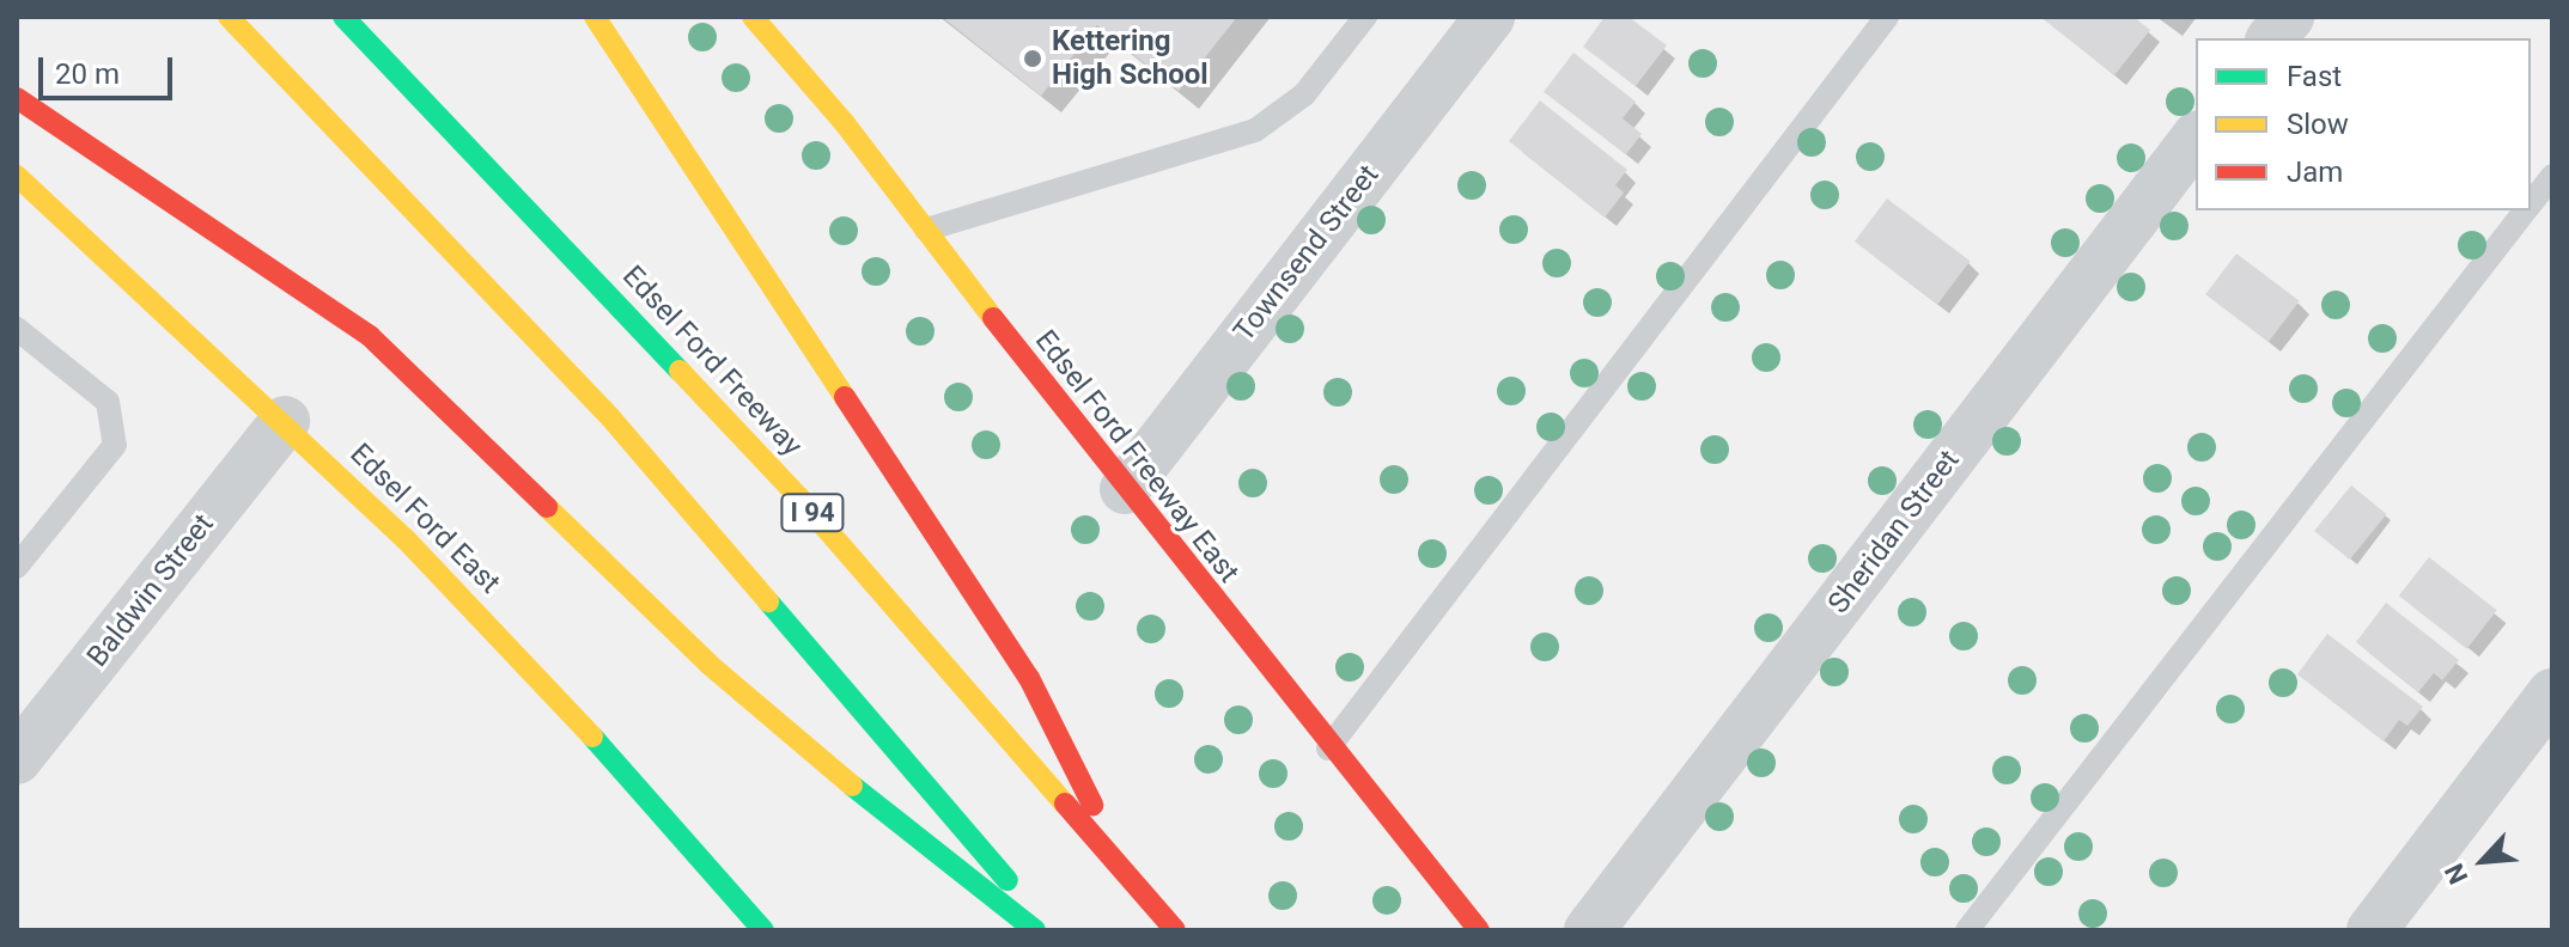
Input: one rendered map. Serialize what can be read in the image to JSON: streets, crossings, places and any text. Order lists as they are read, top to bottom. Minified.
{"streets":{"main road":["Edsel Ford Freeway","Edsel Ford Freeway East","I 94","Edsel Ford East"],"street":["Townsend Street","Sheridan Street","Baldwin Street"]},"crossings":[["Townsend Street","Edsel Ford Freeway East"],["Edsel Ford East","Baldwin Street"]],"places":["Kettering High School"],"legend":["Fast","Slow","Jam"],"scale_bar":"20 m","north":"bottom left"}
